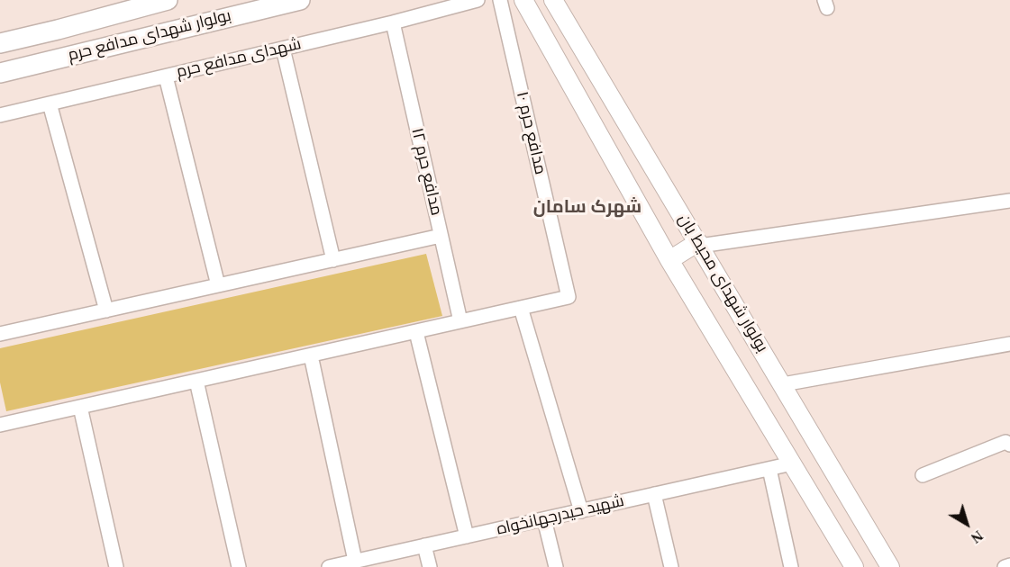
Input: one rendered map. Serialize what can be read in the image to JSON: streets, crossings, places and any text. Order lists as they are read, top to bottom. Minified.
{"streets":{"main road":["بولوار شهدای مدافع حرم"],"street":["شهدای مدافع حرم","مدافع حرم ۱۰","مدافع حرم ۱۲","بولوار شهدای محیط بان","شهید حیدرجهانخواه"]},"crossings":[["شهدای مدافع حرم","مدافع حرم ۱۲"],["بولوار شهدای محیط بان","شهید حیدرجهانخواه"]],"districts":["شهرک سامان"],"north":"bottom right"}
